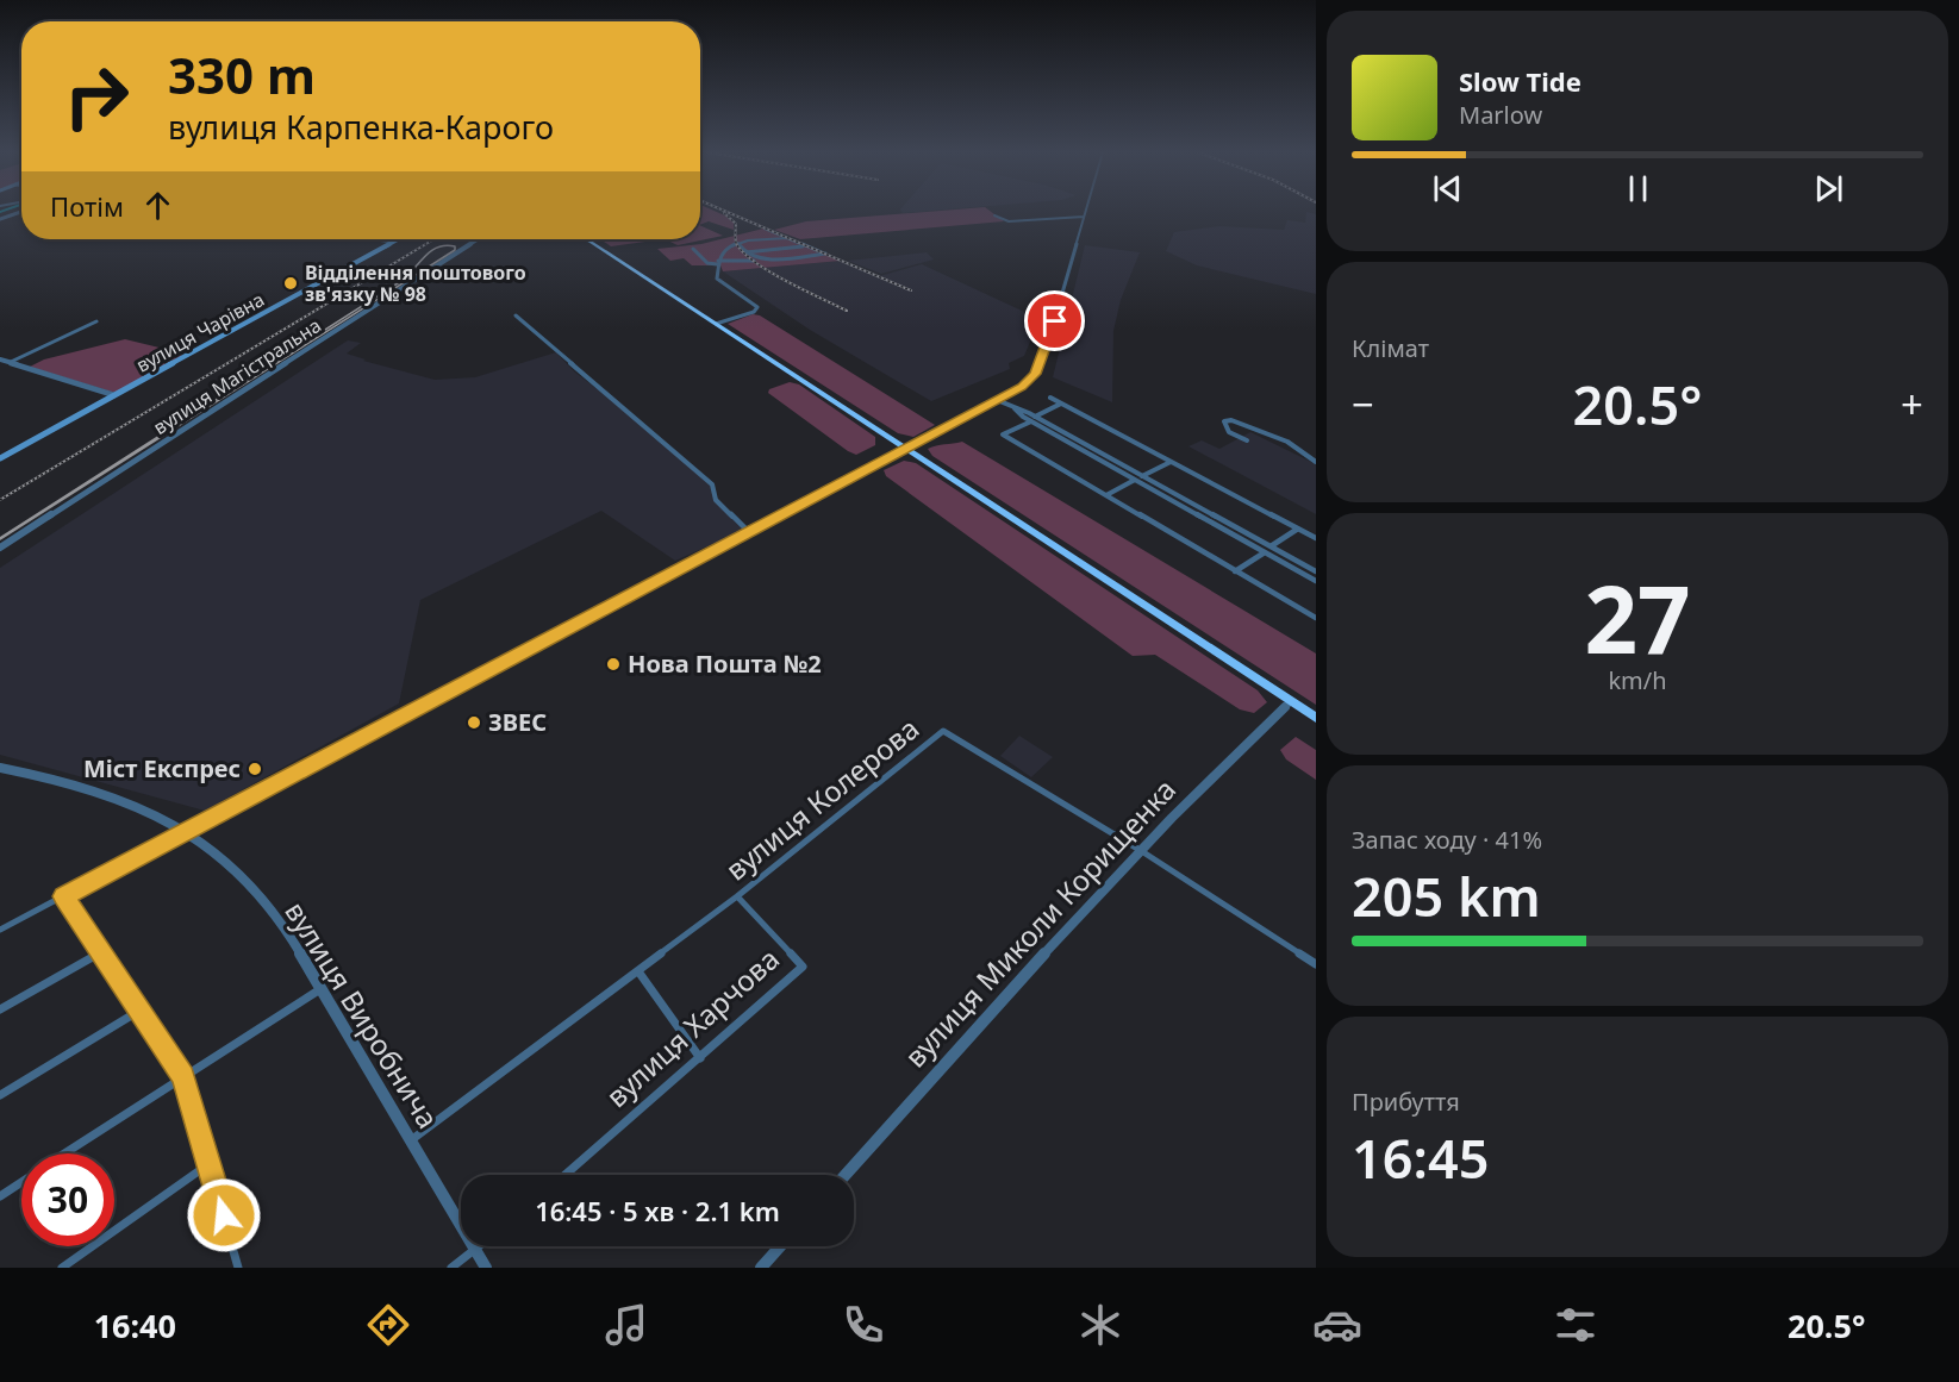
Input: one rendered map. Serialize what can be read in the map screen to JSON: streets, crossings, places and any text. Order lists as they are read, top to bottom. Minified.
{"streets":{"main road":["вулиця Чарівна"],"street":["вулиця Магістральна","вулиця Колерова","вулиця Миколи Корищенка","вулиця Виробнича","вулиця Харчова"]},"crossings":[["вулиця Колерова","вулиця Миколи Корищенка"],["вулиця Колерова","вулиця Виробнича"],["вулиця Колерова","вулиця Харчова"]],"places":["Відділення поштового зв'язку № 98","Нова Пошта №2","ЗВЕС","Мiст Експрес"],"page":{"turn":["330 m","вулиця Карпенка-Карого"],"song":["Slow Tide","Marlow"],"then":"Потім","tile":["Клімат",["27","km/h"],["Запас ходу · 41%","205 km"],["Прибуття","16:45"]],"heat":["−","20.5°","+"],"limit":"30","trip":"16:45 · 5 хв · 2.1 km","tabs":["16:40","20.5°"]}}
